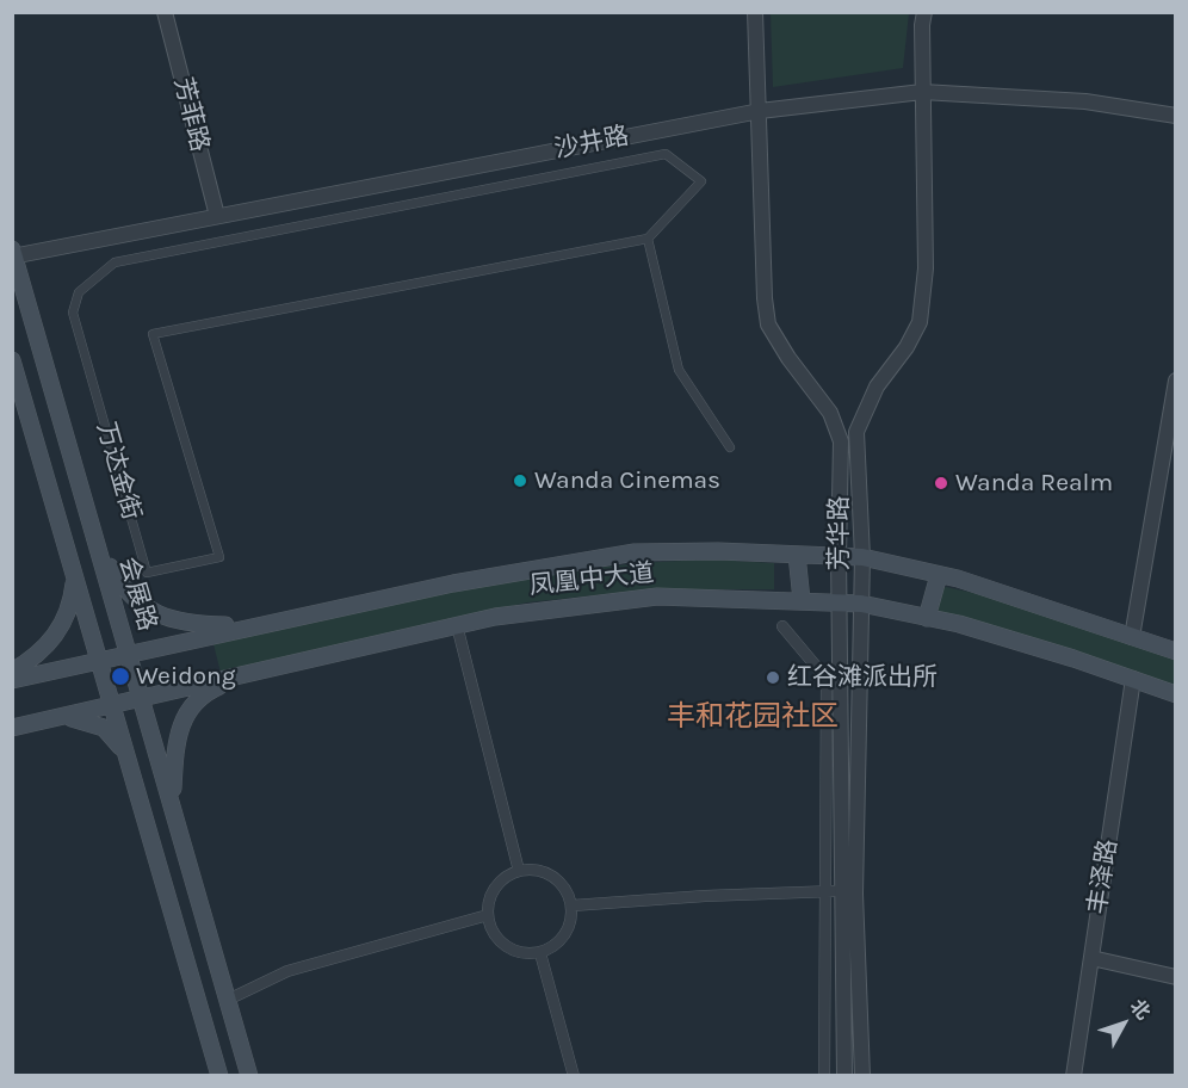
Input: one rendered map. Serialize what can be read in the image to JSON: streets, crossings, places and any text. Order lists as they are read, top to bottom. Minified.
{"streets":{"main road":["凤凰中大道","会展路"],"street":["芳菲路","沙井路","万达金街","芳华路","丰泽路"]},"crossings":[["芳菲路","沙井路"],["沙井路","芳华路"],["沙井路","会展路"],["芳华路","凤凰中大道"],["凤凰中大道","会展路"],["凤凰中大道","丰泽路"]],"districts":["丰和花园社区"],"places":["Wanda Cinemas","Wanda Realm","Weidong","红谷滩派出所"],"north":"top right"}
